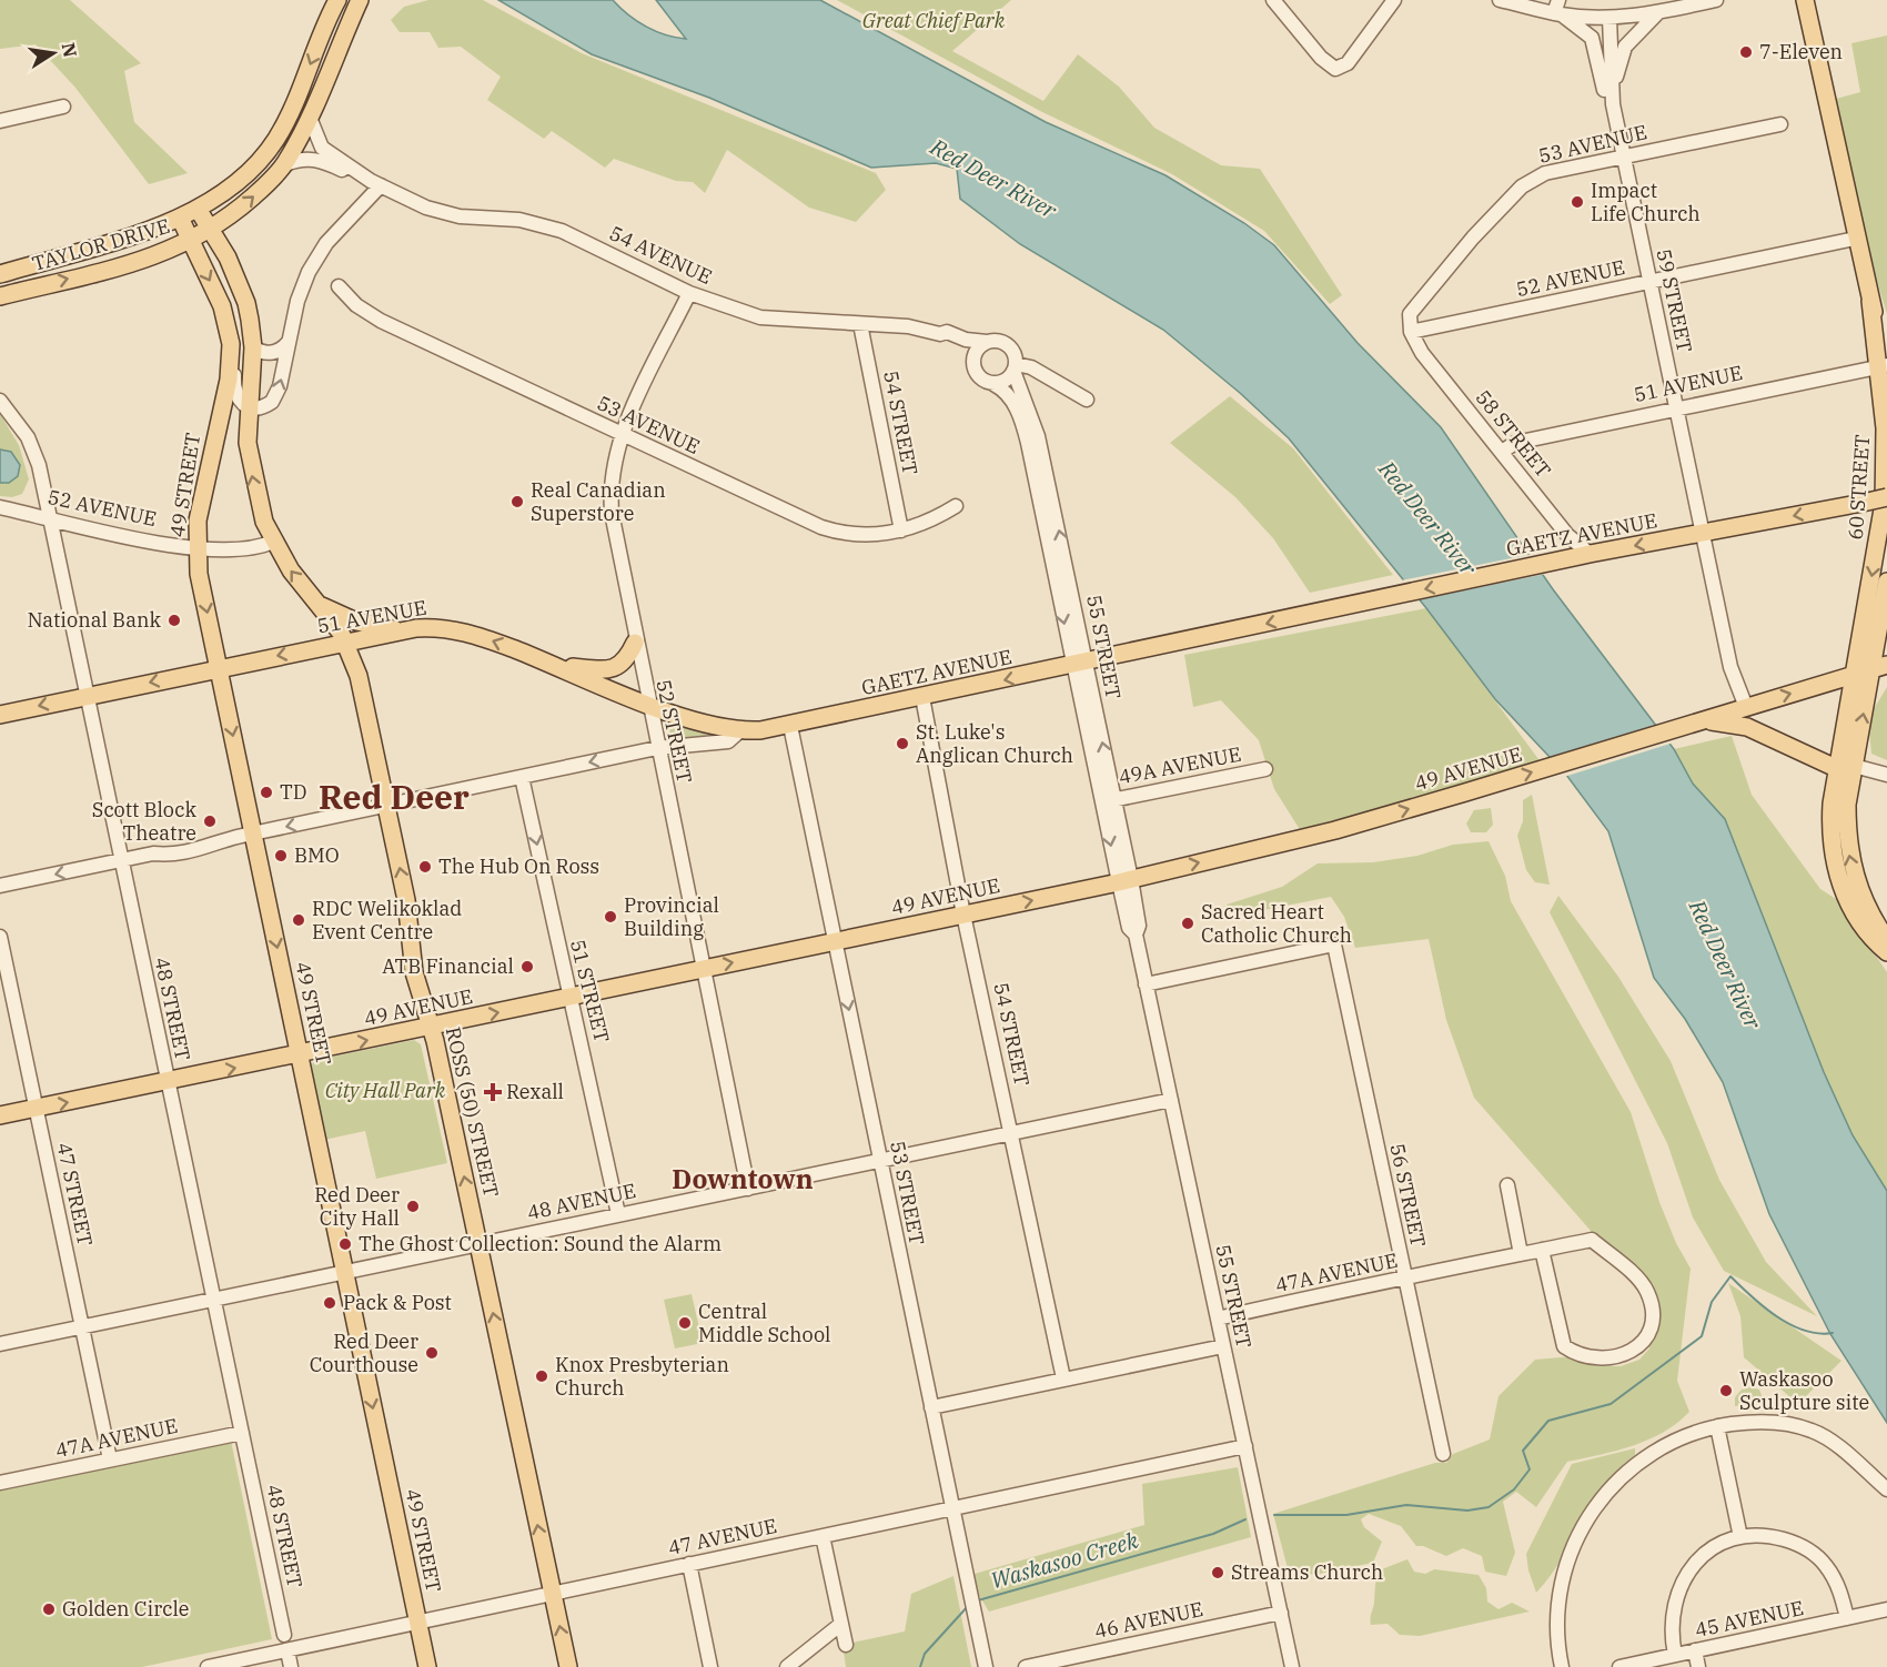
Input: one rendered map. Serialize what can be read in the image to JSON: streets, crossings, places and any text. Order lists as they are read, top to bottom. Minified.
{"streets":{"main road":["TAYLOR DRIVE","51 AVENUE","49 STREET","60 STREET","GAETZ AVENUE","49 AVENUE","ROSS (50) STREET"],"street":["53 AVENUE","54 AVENUE","52 AVENUE","59 STREET","54 STREET","58 STREET","55 STREET","52 STREET","49A AVENUE","51 STREET","48 STREET","53 STREET","47 STREET","56 STREET","48 AVENUE","47A AVENUE","47 AVENUE","45 AVENUE","46 AVENUE"]},"crossings":[["53 AVENUE","52 AVENUE"],["53 AVENUE","59 STREET"],["53 AVENUE","54 STREET"],["53 AVENUE","58 STREET"],["53 AVENUE","52 STREET"],["TAYLOR DRIVE","49 STREET"],["TAYLOR DRIVE","ROSS (50) STREET"],["54 AVENUE","54 STREET"],["54 AVENUE","55 STREET"],["54 AVENUE","52 STREET"],["52 AVENUE","59 STREET"],["52 AVENUE","58 STREET"],["52 AVENUE","49 STREET"],["52 AVENUE","60 STREET"],["52 AVENUE","48 STREET"],["52 AVENUE","ROSS (50) STREET"],["59 STREET","51 AVENUE"],["59 STREET","GAETZ AVENUE"],["59 STREET","49 AVENUE"],["51 AVENUE","58 STREET"],["51 AVENUE","49 STREET"],["51 AVENUE","60 STREET"],["51 AVENUE","GAETZ AVENUE"],["51 AVENUE","52 STREET"],["51 AVENUE","48 STREET"],["51 AVENUE","ROSS (50) STREET"],["54 STREET","GAETZ AVENUE"],["54 STREET","49 AVENUE"],["54 STREET","48 AVENUE"],["58 STREET","GAETZ AVENUE"],["49 STREET","GAETZ AVENUE"],["49 STREET","49 AVENUE"],["49 STREET","48 AVENUE"],["49 STREET","47 AVENUE"],["60 STREET","49 AVENUE"],["GAETZ AVENUE","55 STREET"],["GAETZ AVENUE","52 STREET"],["GAETZ AVENUE","51 STREET"],["GAETZ AVENUE","48 STREET"],["GAETZ AVENUE","ROSS (50) STREET"],["GAETZ AVENUE","53 STREET"],["55 STREET","49A AVENUE"],["55 STREET","49 AVENUE"],["55 STREET","56 STREET"],["55 STREET","48 AVENUE"],["55 STREET","47A AVENUE"],["55 STREET","47 AVENUE"],["55 STREET","46 AVENUE"],["52 STREET","49 AVENUE"],["52 STREET","48 AVENUE"],["49 AVENUE","51 STREET"],["49 AVENUE","48 STREET"],["49 AVENUE","ROSS (50) STREET"],["49 AVENUE","53 STREET"],["49 AVENUE","47 STREET"],["51 STREET","48 AVENUE"],["48 STREET","48 AVENUE"],["48 STREET","47A AVENUE"],["ROSS (50) STREET","48 AVENUE"],["ROSS (50) STREET","47 AVENUE"],["53 STREET","48 AVENUE"],["53 STREET","47 AVENUE"],["47 STREET","48 AVENUE"],["47 STREET","47A AVENUE"],["56 STREET","47A AVENUE"]],"one_way":["51 AVENUE","49 STREET","GAETZ AVENUE","49 AVENUE","51 STREET","ROSS (50) STREET"],"districts":["Red Deer","Downtown"],"water":["Red Deer River","Waskasoo Creek"],"parks":["Great Chief Park","City Hall Park"],"places":{"other":["7-Eleven","Impact Life Church","Real Canadian Superstore","National Bank","St. Luke's Anglican Church","TD","Scott Block Theatre","BMO","The Hub On Ross","Provincial Building","RDC Welikoklad Event Centre","Sacred Heart Catholic Church","ATB Financial","Red Deer City Hall","The Ghost Collection: Sound the Alarm","Pack & Post","Central Middle School","Red Deer Courthouse","Knox Presbyterian Church","Waskasoo Sculpture site","Streams Church","Golden Circle"],"health":["Rexall"]},"north":"right"}
